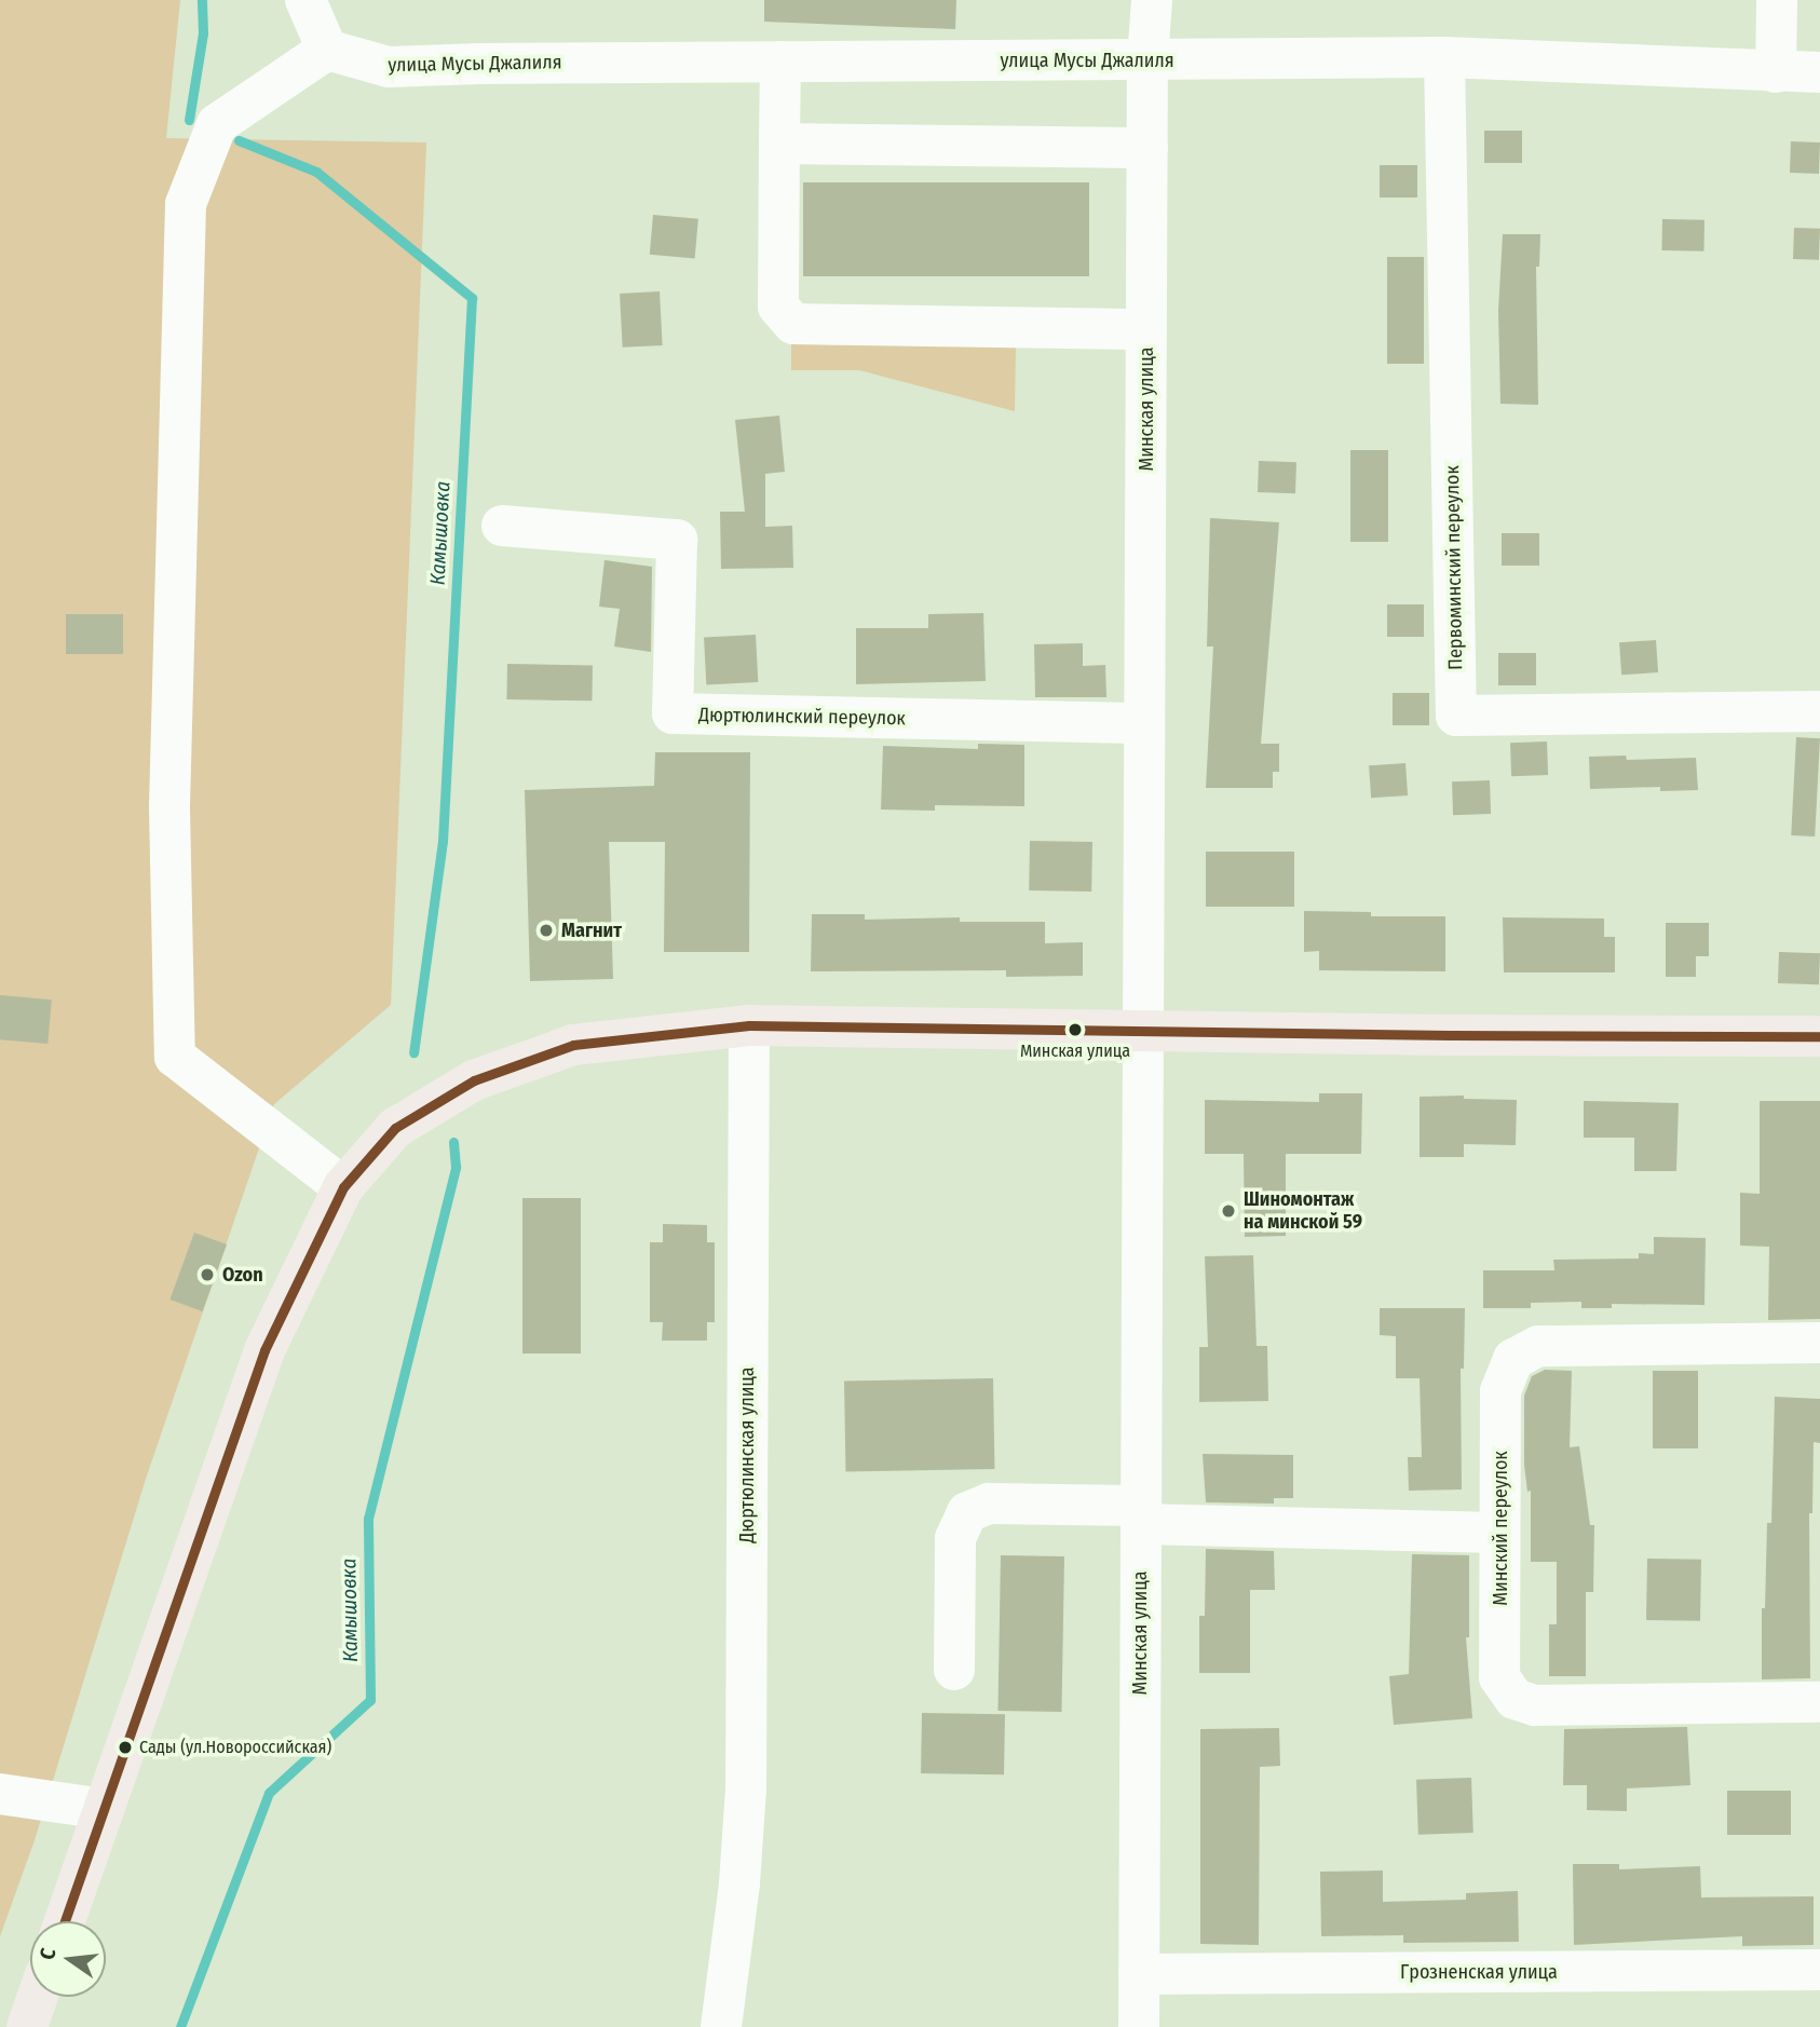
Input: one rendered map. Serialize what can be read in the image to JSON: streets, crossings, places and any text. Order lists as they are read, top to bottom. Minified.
{"streets":{"street":["улица Мусы Джалиля","Минская улица","Первоминский переулок","Дюртюлинский переулок","Дюртюлинская улица","Минский переулок","Грозненская улица"]},"crossings":[["улица Мусы Джалиля","Минская улица"],["улица Мусы Джалиля","Первоминский переулок"],["Минская улица","Дюртюлинский переулок"],["Минская улица","Грозненская улица"]],"water":["Камышовка"],"places":["Магнит","Минская улица","Шиномонтаж на минской 59","Ozon","Сады (ул.Новороссийская)"],"north":"left"}
